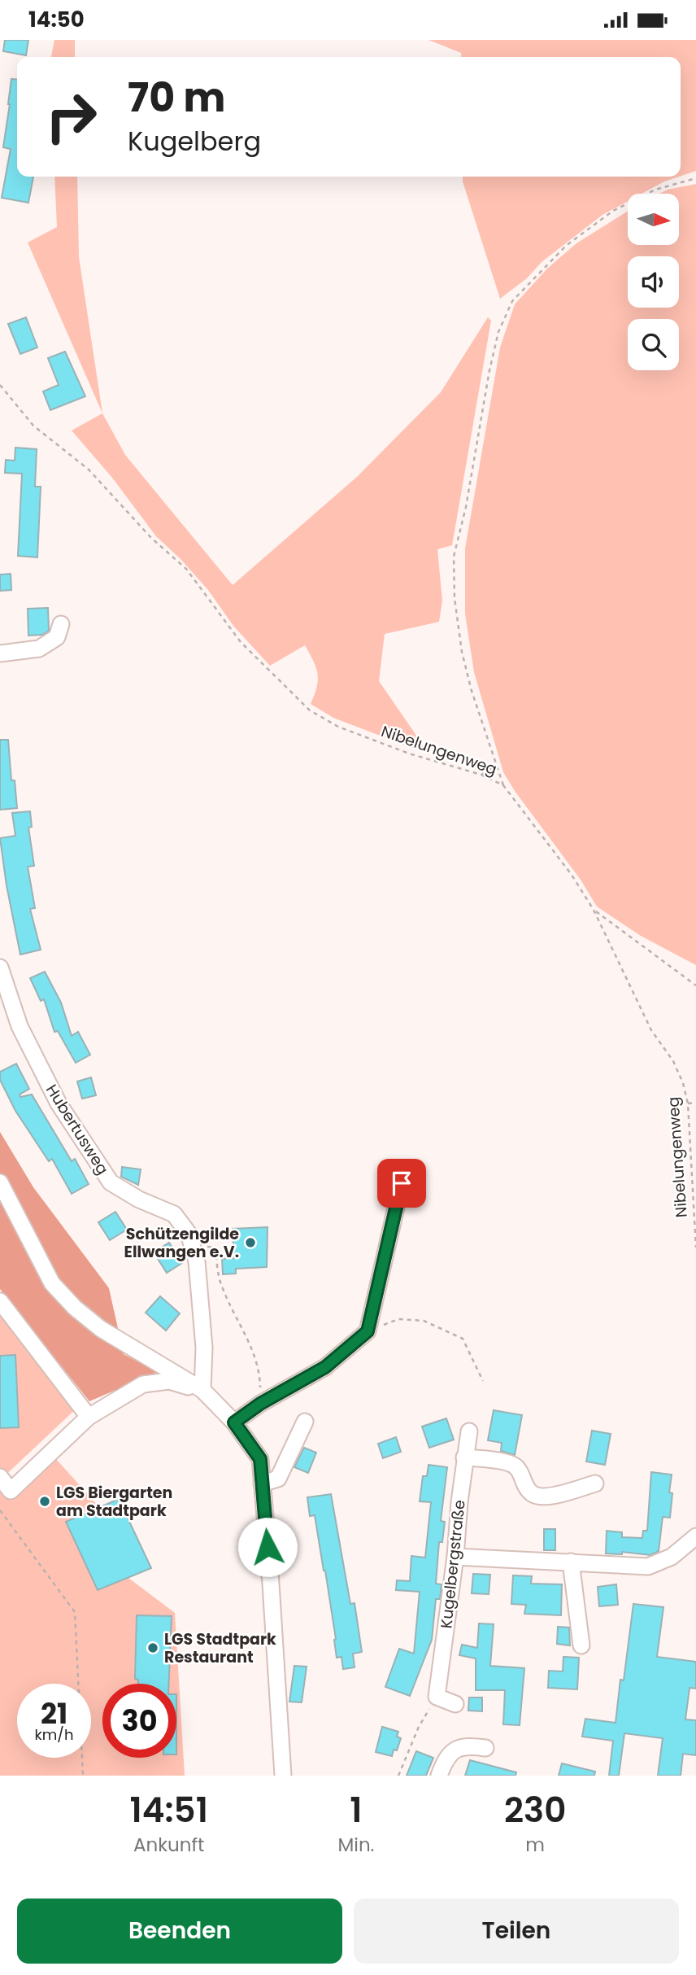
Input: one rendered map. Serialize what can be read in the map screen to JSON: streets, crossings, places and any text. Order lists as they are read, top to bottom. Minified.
{"streets":{"street":["Hubertusweg","Kugelbergstraße"],"path":["Nibelungenweg"]},"places":["Schützengilde Ellwangen e.V.","LGS Biergarten am Stadtpark","LGS Stadtpark Restaurant"],"north":"right","page":{"status":"14:50","turn":["70 m","Kugelberg"],"speed":"21 km/h","limit":"30","eta":["14:51","Ankunft","1","Min.","230","m"],"buttons":["Beenden","Teilen"]}}
